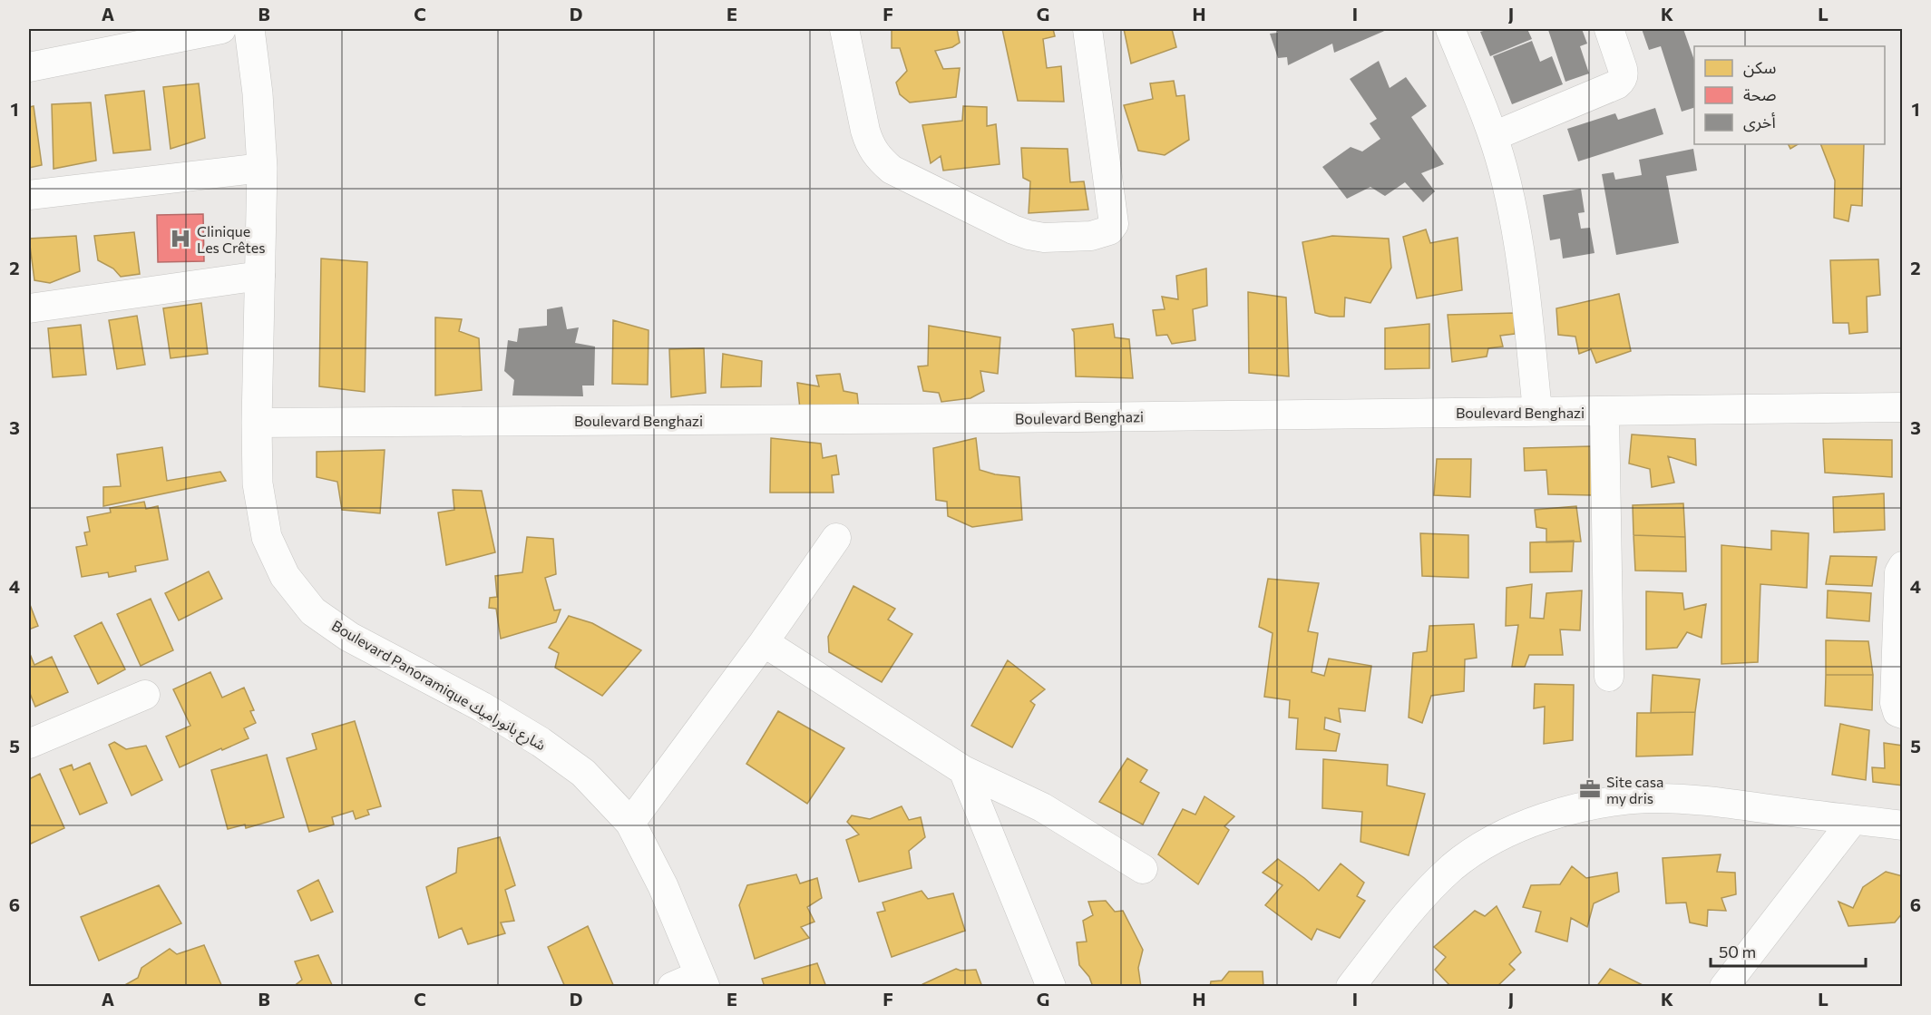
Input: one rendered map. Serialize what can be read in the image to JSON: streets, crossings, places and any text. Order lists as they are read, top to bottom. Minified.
{"streets":{"main road":["Boulevard Panoramique شارع بانوراميك"],"street":["Boulevard Benghazi"]},"crossings":[["Boulevard Benghazi","Boulevard Panoramique شارع بانوراميك"]],"places":{"hospital":["Clinique Les Crêtes"],"office":["Site casa my dris"]},"legend":["سكن","صحة","أخرى"],"scale_bar":"50 m","grid":{"columns":["A","B","C","D","E","F","G","H","I","J","K","L"],"rows":["1","2","3","4","5","6"]}}
